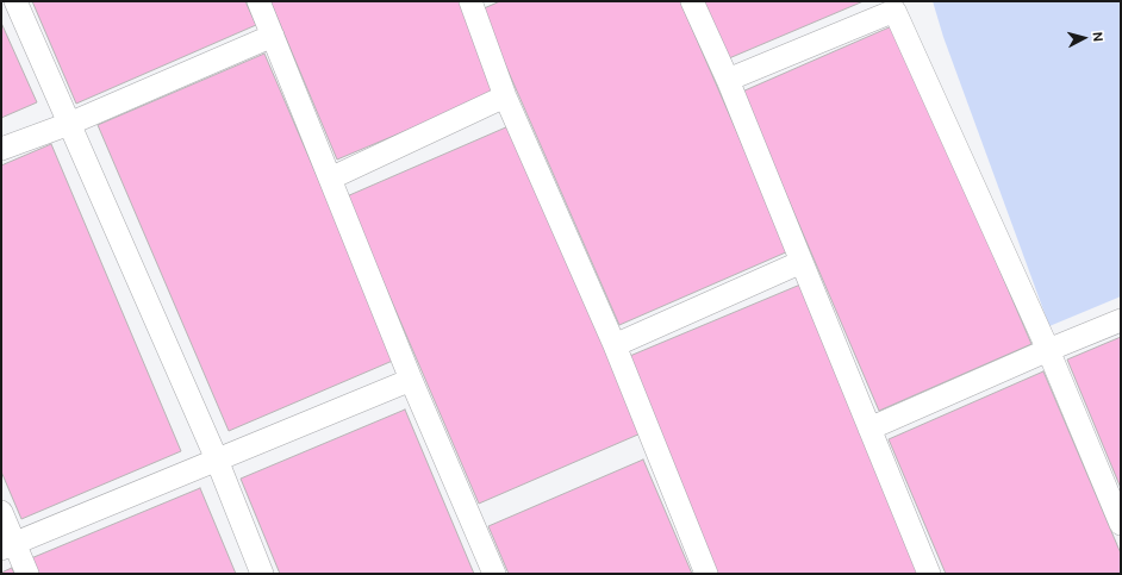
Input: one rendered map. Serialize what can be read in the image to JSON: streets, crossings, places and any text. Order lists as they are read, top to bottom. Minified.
{"north":"right"}
